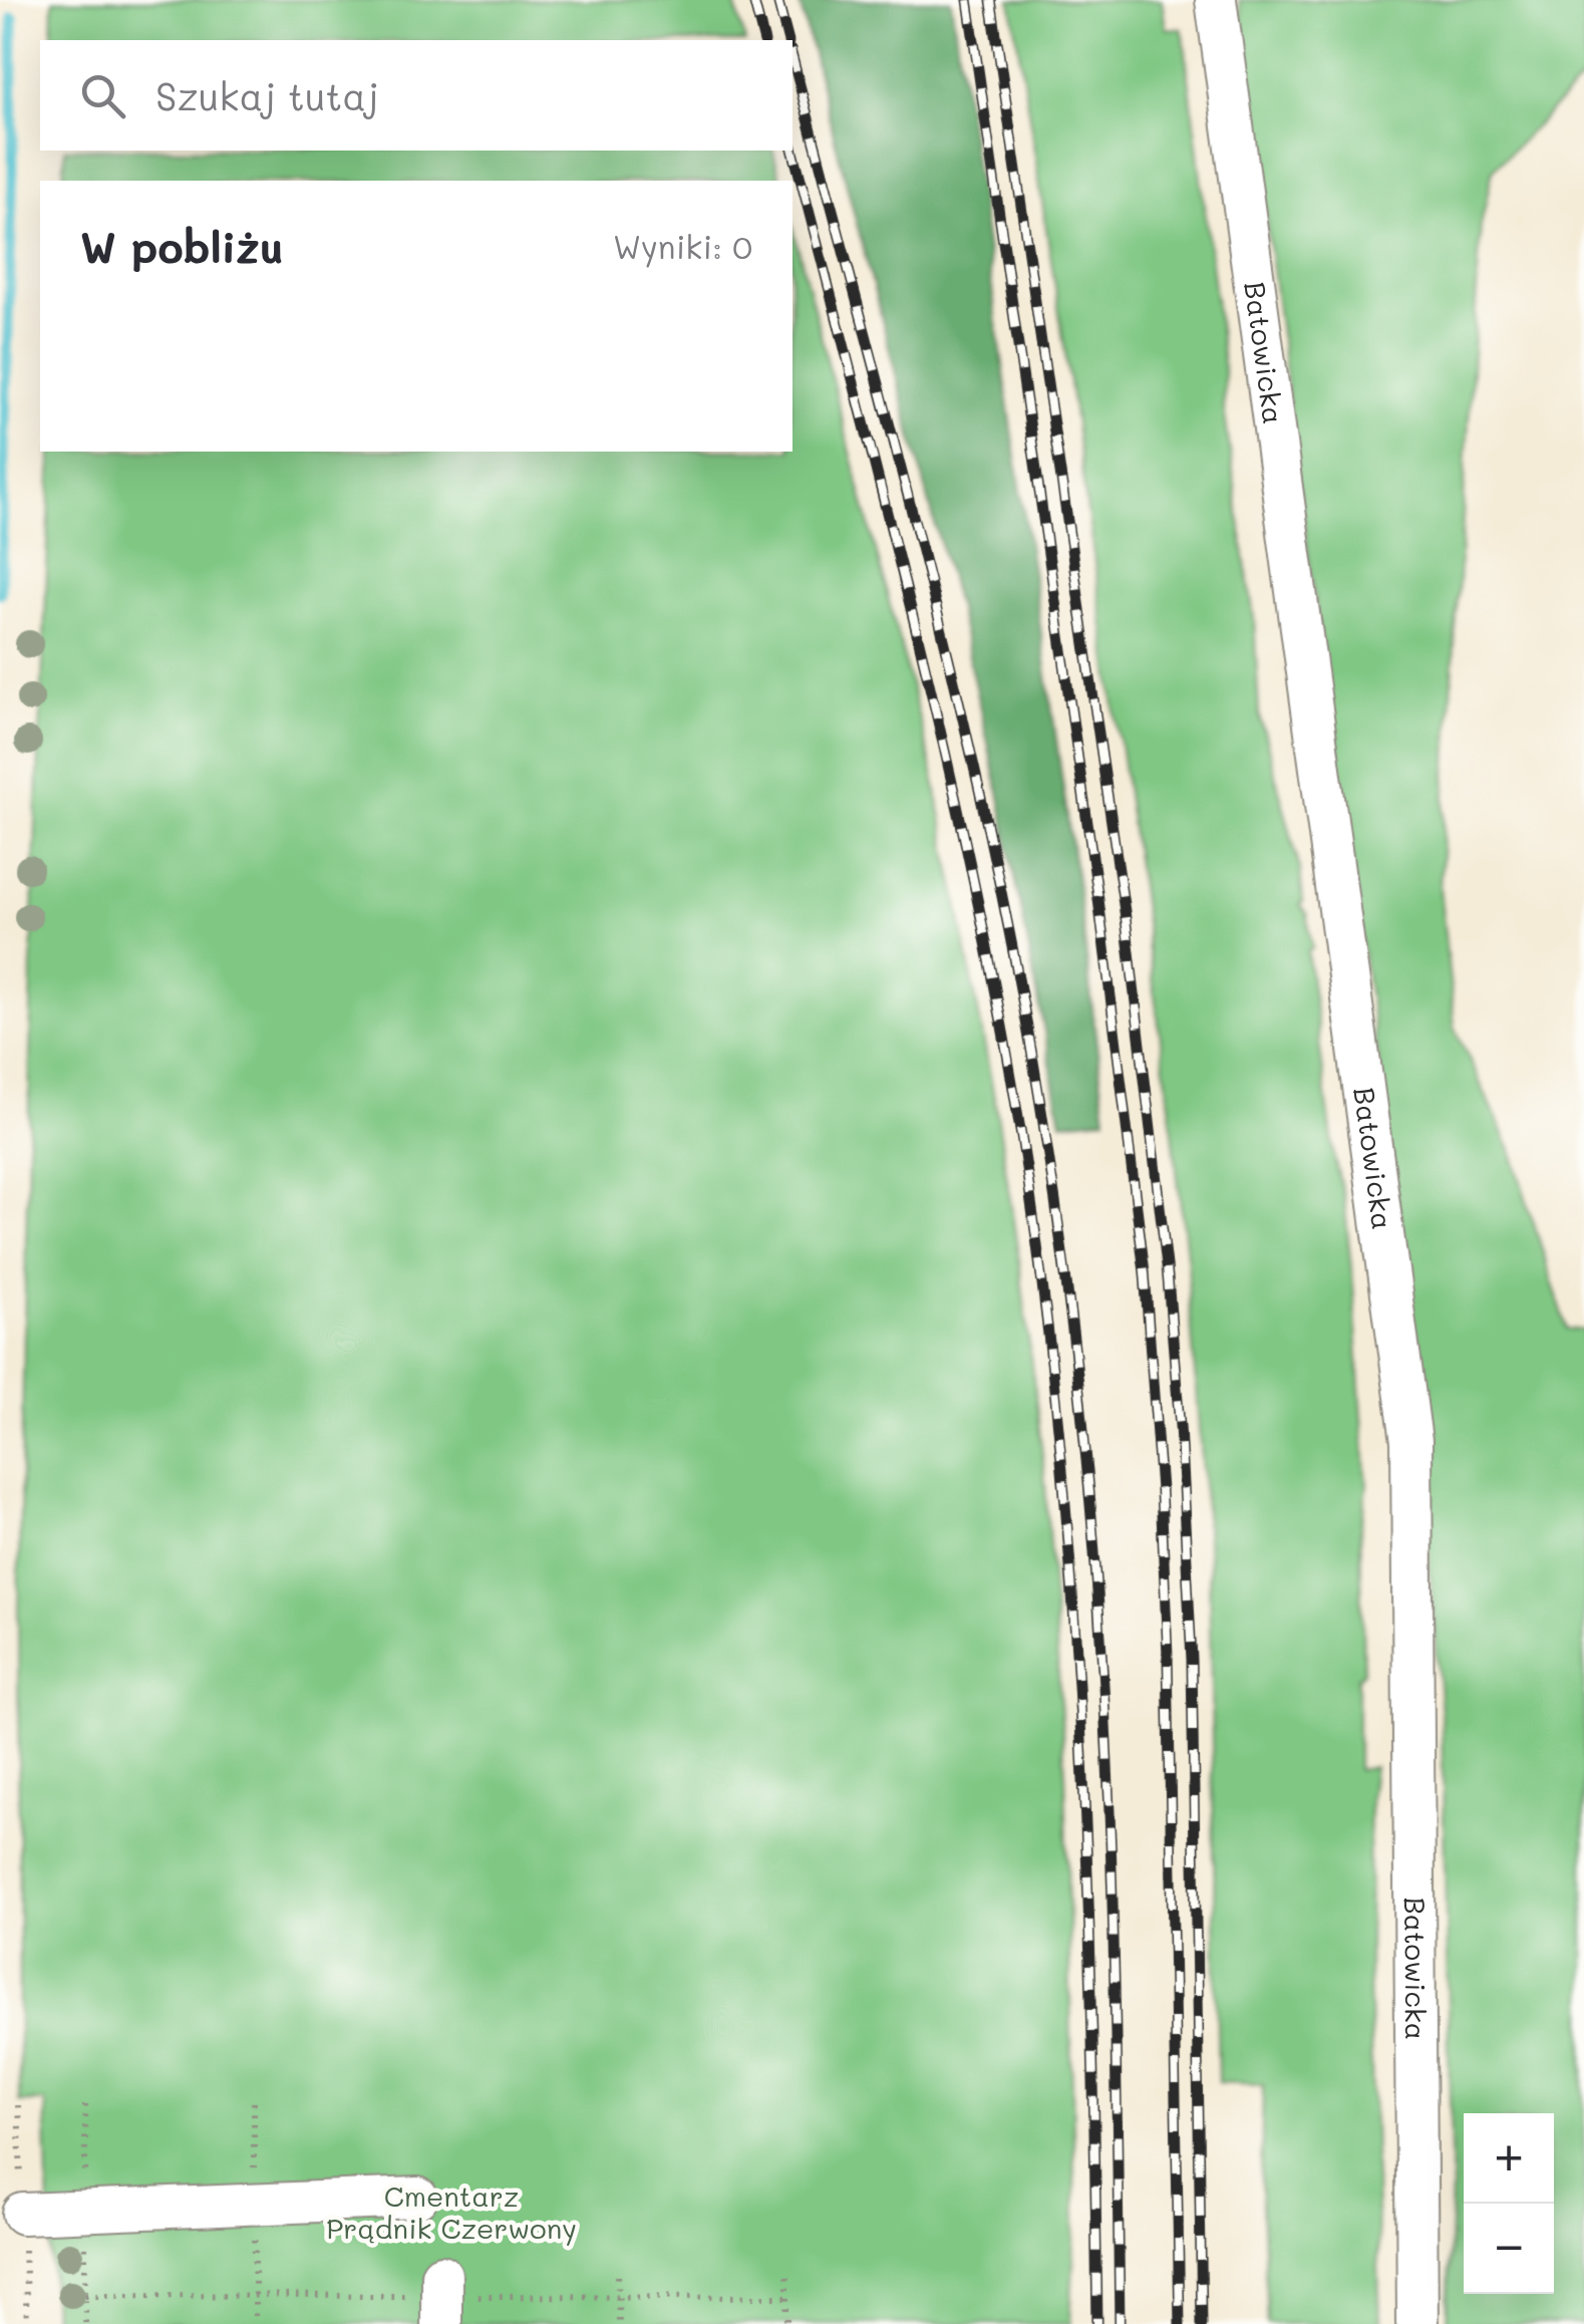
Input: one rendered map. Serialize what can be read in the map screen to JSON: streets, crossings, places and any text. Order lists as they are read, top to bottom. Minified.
{"streets":{"street":["Batowicka"]},"parks":["Cmentarz Prądnik Czerwony"],"page":{"search":"Szukaj tutaj","heading":["W pobliżu","Wyniki: 0"],"map_buttons":["+","−"]}}
